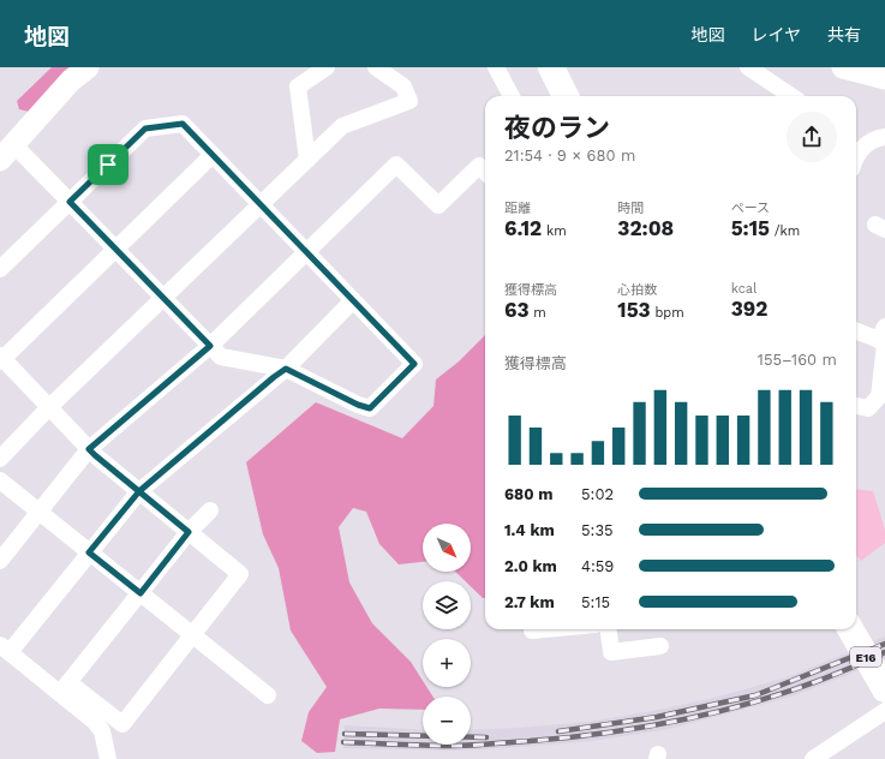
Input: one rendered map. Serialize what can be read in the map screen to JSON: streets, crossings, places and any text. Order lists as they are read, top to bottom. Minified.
{"streets":{"highway":["E16"]},"north":"bottom right","page":{"header":"地図","nav":["地図","レイヤ","共有"],"heading":["夜のラン","21:54 · 9 × 680 m"],"stats":[["距離","6.12 km"],["時間","32:08"],["ペース","5:15 /km"],["獲得標高","63 m"],["心拍数","153 bpm"],["kcal","392"]],"chart":["獲得標高","155–160 m"],"list":[{"name":"680 m","note":"5:02"},{"name":"1.4 km","note":"5:35"},{"name":"2.0 km","note":"4:59"},{"name":"2.7 km","note":"5:15"}],"map_buttons":["+","−"]}}
